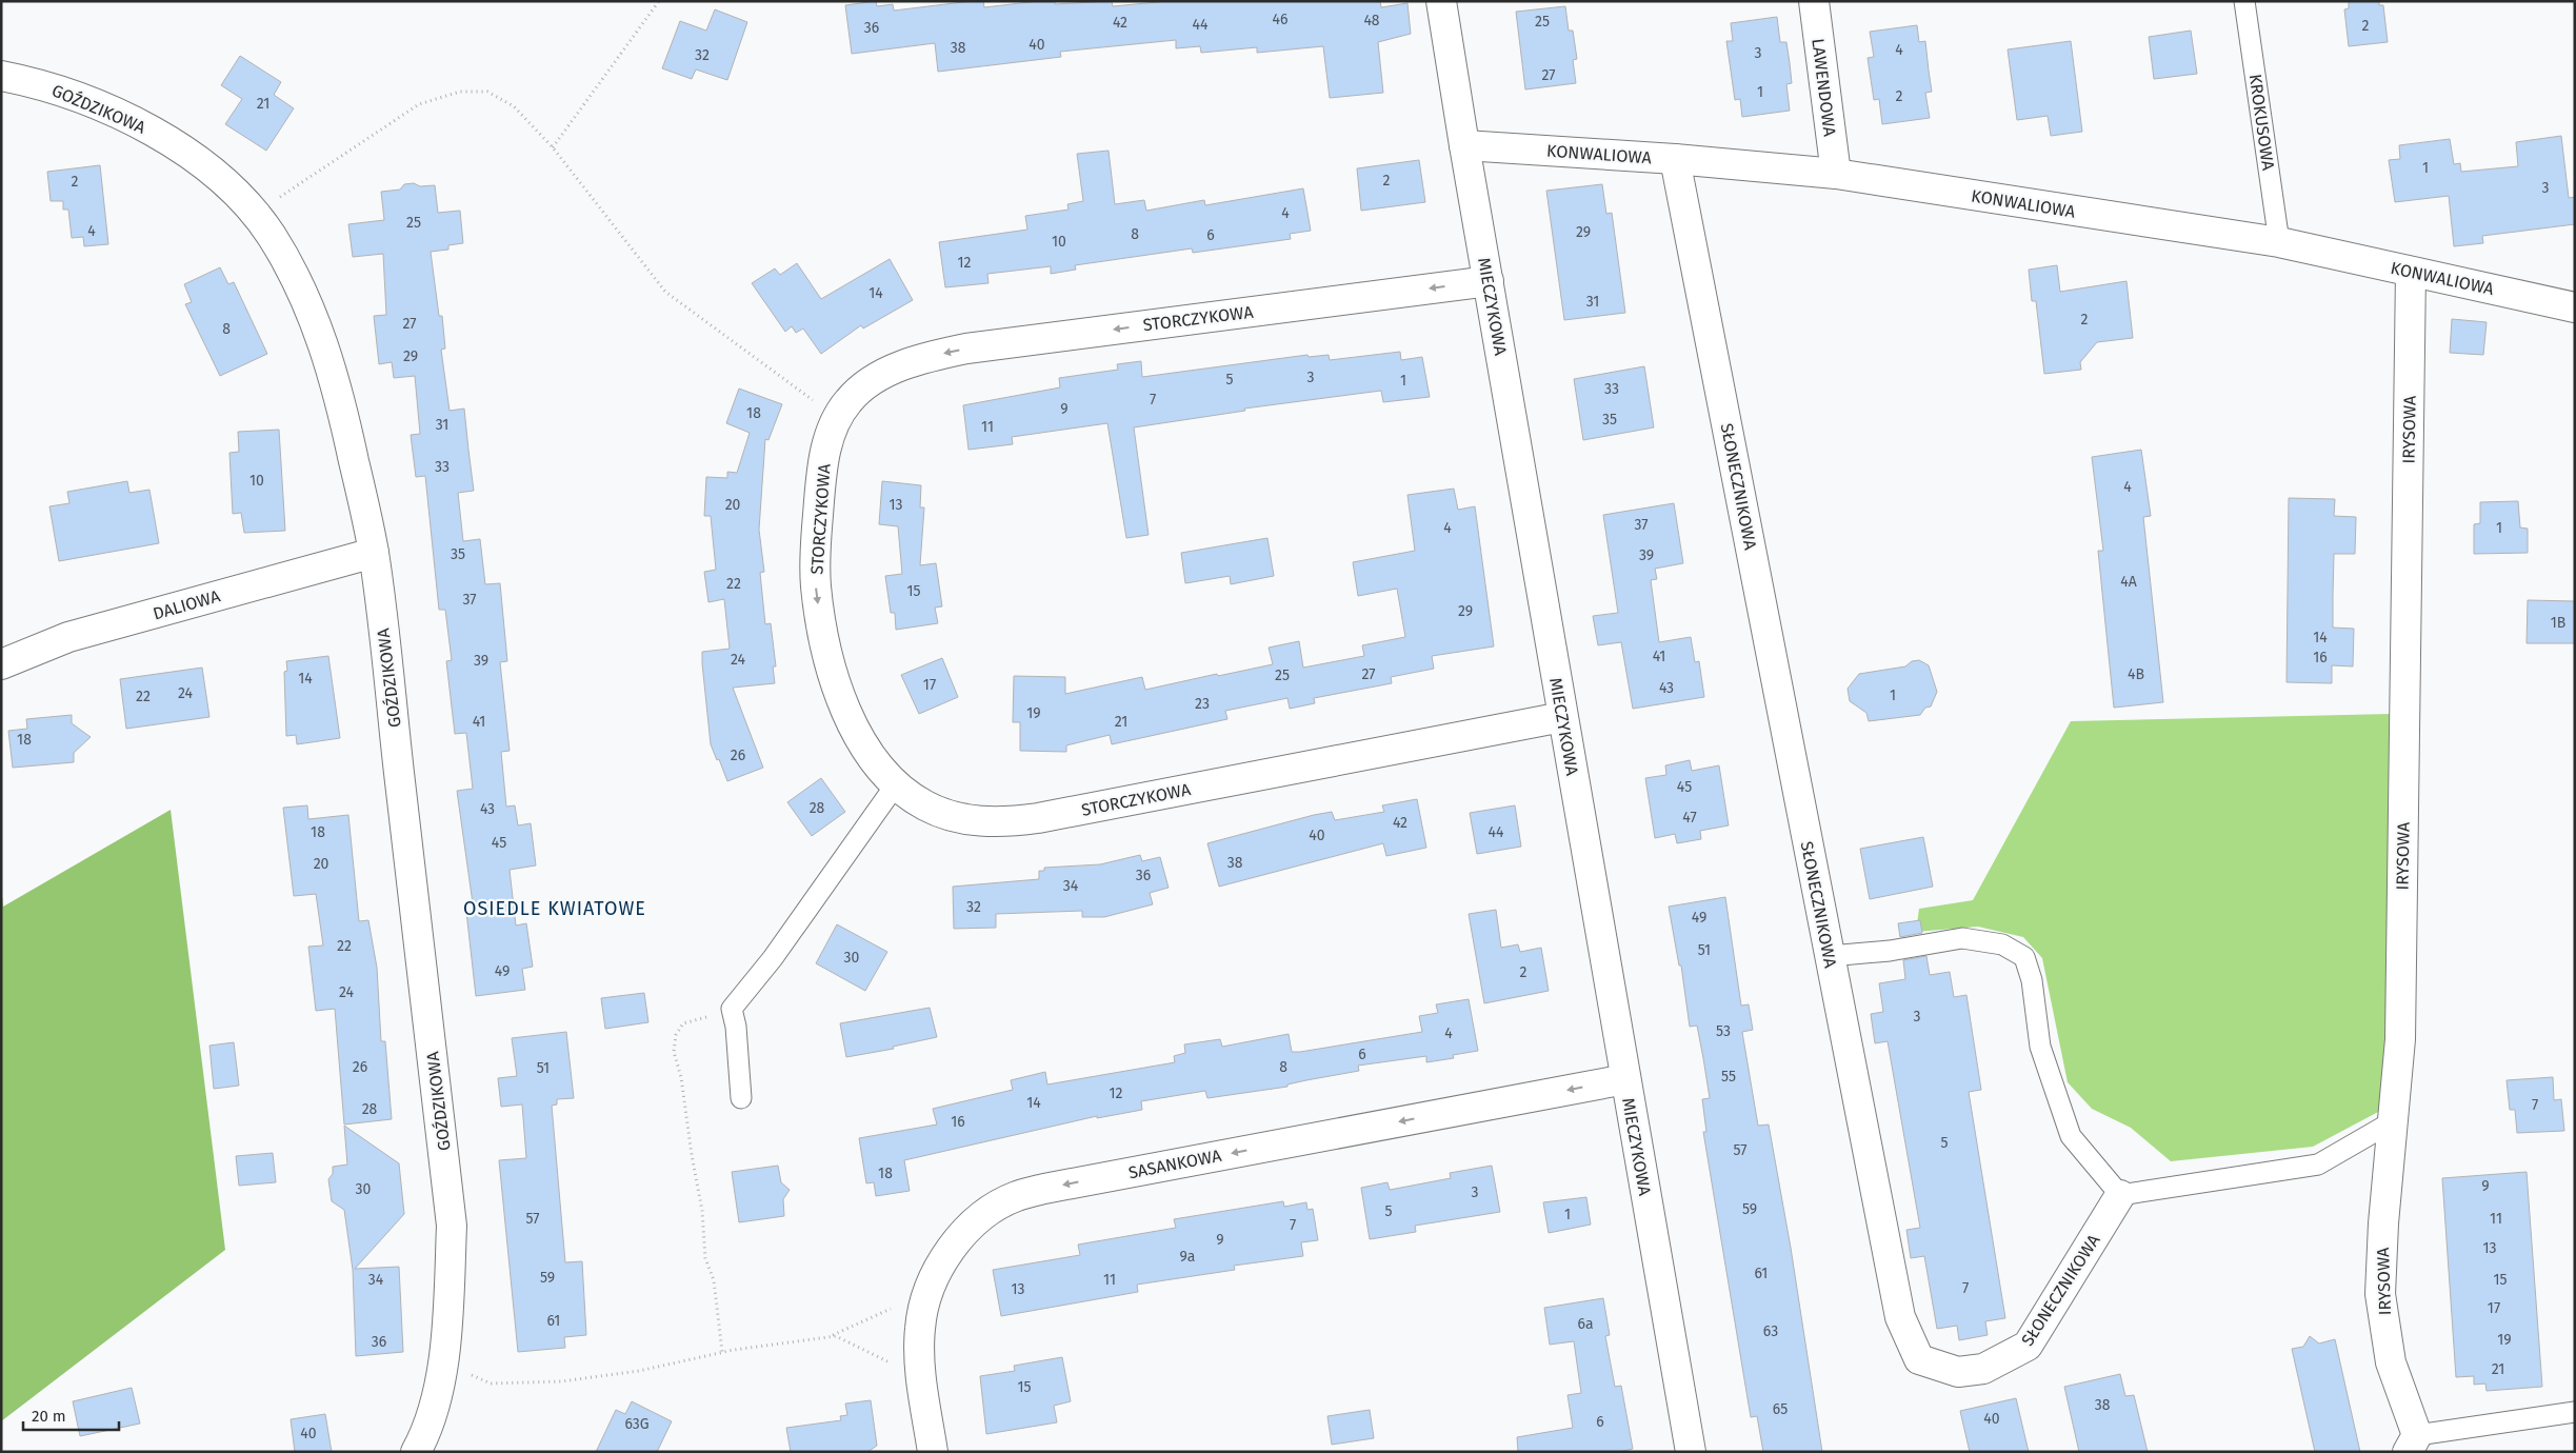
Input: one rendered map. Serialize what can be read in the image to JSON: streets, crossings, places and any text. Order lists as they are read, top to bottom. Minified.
{"streets":{"street":["LAWENDOWA","GOŹDZIKOWA","KONWALIOWA","MIECZYKOWA","STORCZYKOWA","IRYSOWA","SŁONECZNIKOWA","DALIOWA","SASANKOWA"],"lane":["KROKUSOWA"]},"crossings":[["LAWENDOWA","KONWALIOWA"],["GOŹDZIKOWA","DALIOWA"],["KROKUSOWA","KONWALIOWA"],["KONWALIOWA","MIECZYKOWA"],["KONWALIOWA","IRYSOWA"],["KONWALIOWA","SŁONECZNIKOWA"],["MIECZYKOWA","STORCZYKOWA"],["MIECZYKOWA","SASANKOWA"]],"one_way":["SASANKOWA"],"districts":["OSIEDLE KWIATOWE"],"house_numbers":["46","48","25","42","44","2","36","40","38","4","3","32","27","1","2","21","1","2","2","3","4","25","4","29","8","6","10","12","14","31","2","27","8","29","3","5","1","33","7","9","18","35","31","11","33","10","4","20","13","37","4","1","35","39","4A","22","15","37","29","1B","14","41","16","24","39","27","4B","25","14","17","43","24","1","22","23","19","41","21","18","26","45","28","43","47","42","18","44","40","45","38","20","36","34","32","49","22","51","30","49","2","24","3","53","4","6","26","8","51","55","12","14","7","28","16","5","57","18","9","30","3","59","5","1","57","11","7","9","13","9a","61","59","34","11","15","7","13","17","61","6a","63","19","36","21","15","38","65","40","6","63G","40"],"scale_bar":"20 m"}
